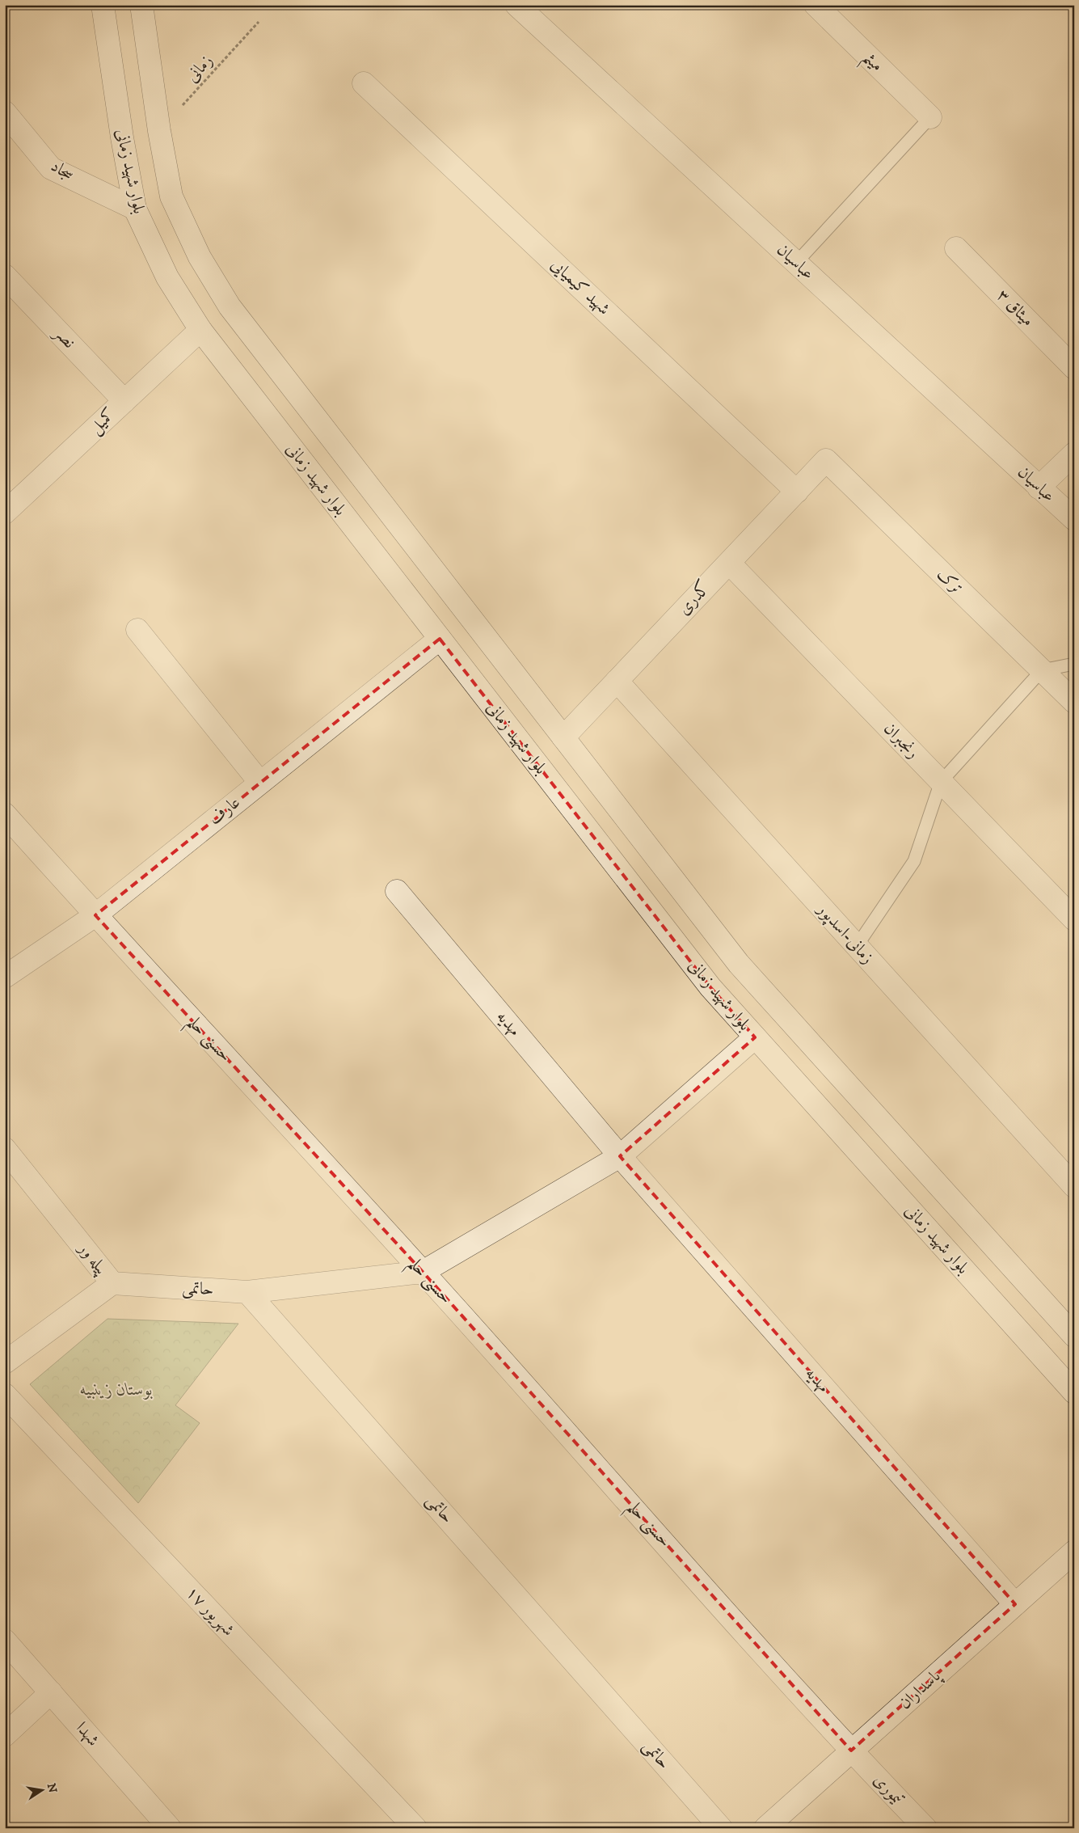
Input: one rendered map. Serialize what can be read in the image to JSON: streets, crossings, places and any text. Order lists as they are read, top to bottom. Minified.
{"streets":{"street":["میثم","سجاد","بلوار شهید زمانی","عباسیان","شهید کیمیایی","میثاق ۳","نصر","کمیل","ترک","کدری","رنجبران","عارف","زمانی-اسدپور","مهدیه","حسنی حلم","پیله ور","حاتمی","۱۷ شهریور","پاسداران","شهدا","تیموری"],"path":["زمانی"]},"crossings":[["زمانی","بلوار شهید زمانی"],["سجاد","بلوار شهید زمانی"],["بلوار شهید زمانی","کمیل"],["بلوار شهید زمانی","کدری"],["بلوار شهید زمانی","عارف"],["شهید کیمیایی","کدری"],["نصر","کمیل"],["ترک","کدری"],["کدری","رنجبران"],["کدری","زمانی-اسدپور"],["عارف","حسنی حلم"],["مهدیه","پاسداران"],["حسنی حلم","پاسداران"],["حسنی حلم","تیموری"],["پیله ور","حاتمی"],["پاسداران","تیموری"]],"parks":["بوستان زینبیه"],"north":"right"}
